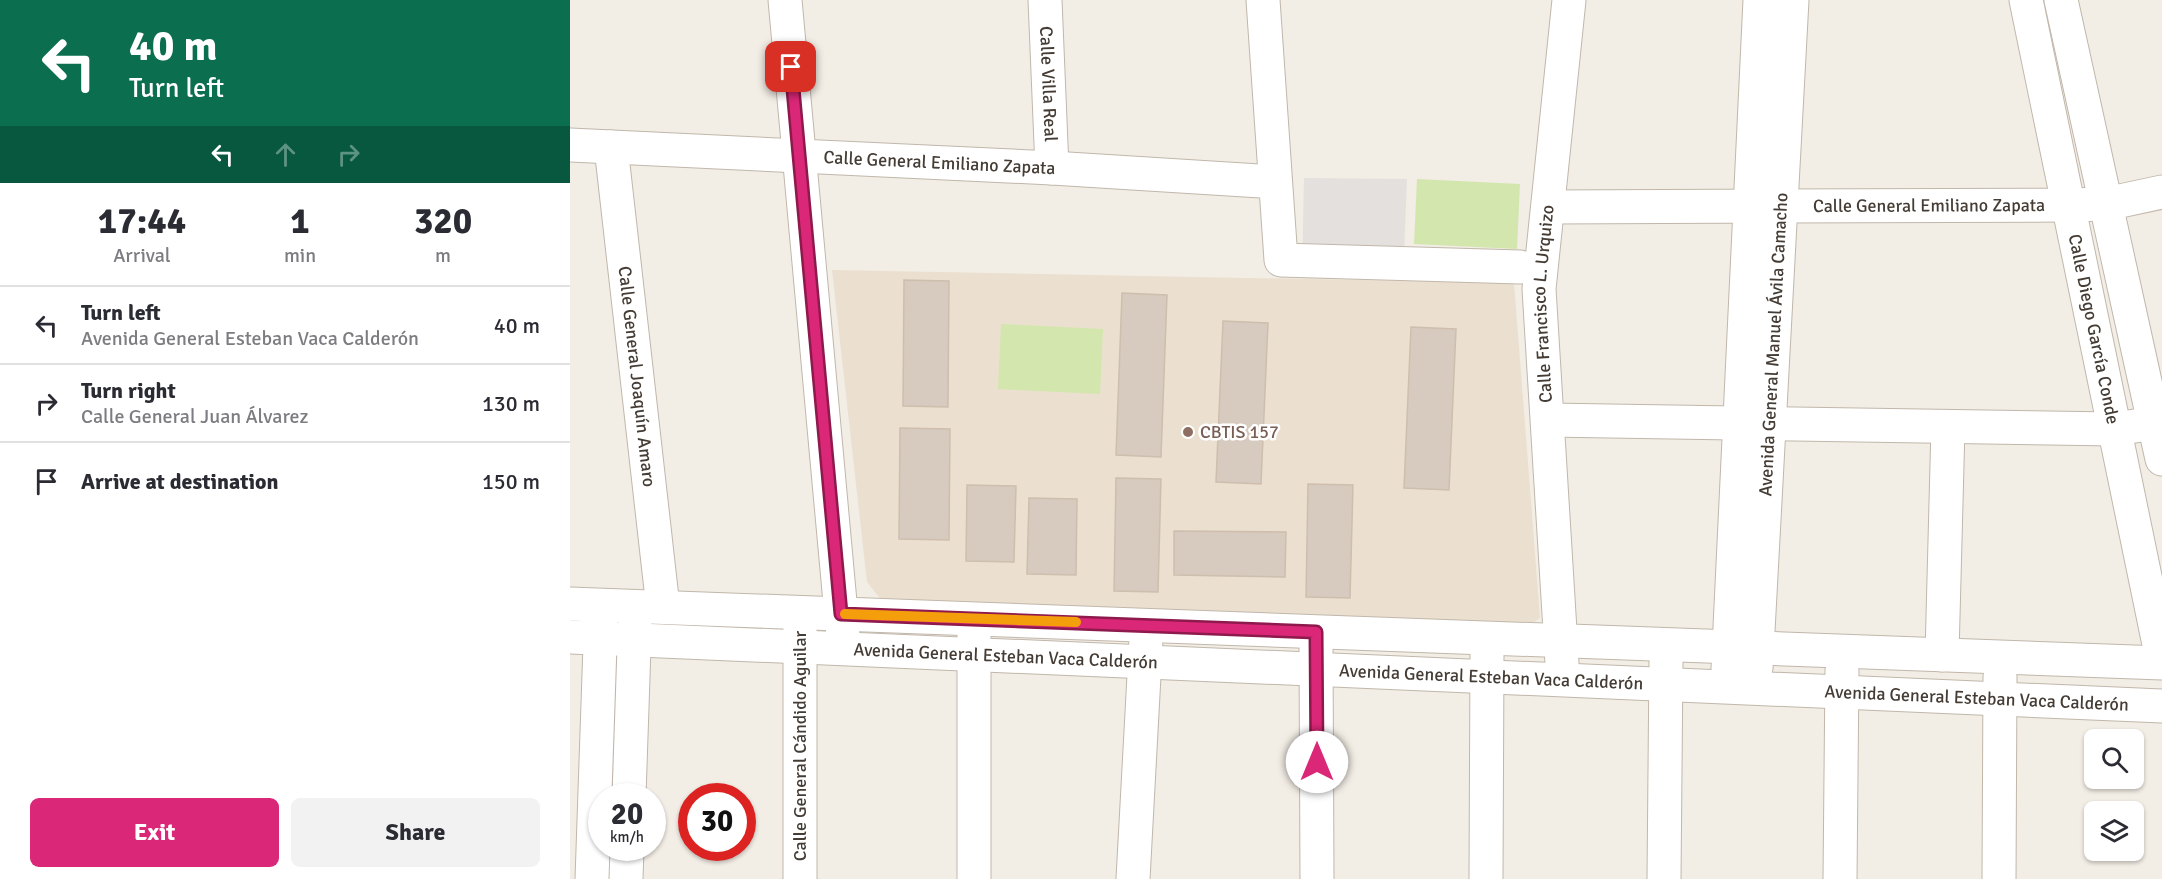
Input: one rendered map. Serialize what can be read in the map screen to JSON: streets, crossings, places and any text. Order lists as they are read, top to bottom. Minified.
{"streets":{"street":["Calle Villa Real","Calle General Emiliano Zapata","Calle Francisco L. Urquizo","Calle Diego García Conde","Avenida General Manuel Ávila Camacho","Calle General Joaquín Amaro","Avenida General Esteban Vaca Calderón","Calle General Cándido Aguilar"]},"crossings":[["Calle Villa Real","Calle General Emiliano Zapata"],["Calle General Emiliano Zapata","Calle Francisco L. Urquizo"],["Calle General Emiliano Zapata","Calle Diego García Conde"],["Calle General Emiliano Zapata","Avenida General Manuel Ávila Camacho"],["Calle General Emiliano Zapata","Calle General Joaquín Amaro"],["Calle Francisco L. Urquizo","Avenida General Esteban Vaca Calderón"],["Calle Diego García Conde","Avenida General Esteban Vaca Calderón"],["Avenida General Manuel Ávila Camacho","Avenida General Esteban Vaca Calderón"],["Calle General Joaquín Amaro","Avenida General Esteban Vaca Calderón"],["Avenida General Esteban Vaca Calderón","Calle General Cándido Aguilar"]],"places":["CBTIS 157"],"page":{"turn":["40 m","Turn left"],"eta":["17:44","Arrival","1","min","320","m"],"list":[{"name":"Turn left","note":"Avenida General Esteban Vaca Calderón","value":"40 m"},{"name":"Turn right","note":"Calle General Juan Álvarez","value":"130 m"},{"name":"Arrive at destination","value":"150 m"}],"speed":"20 km/h","limit":"30","buttons":["Exit","Share"]}}
